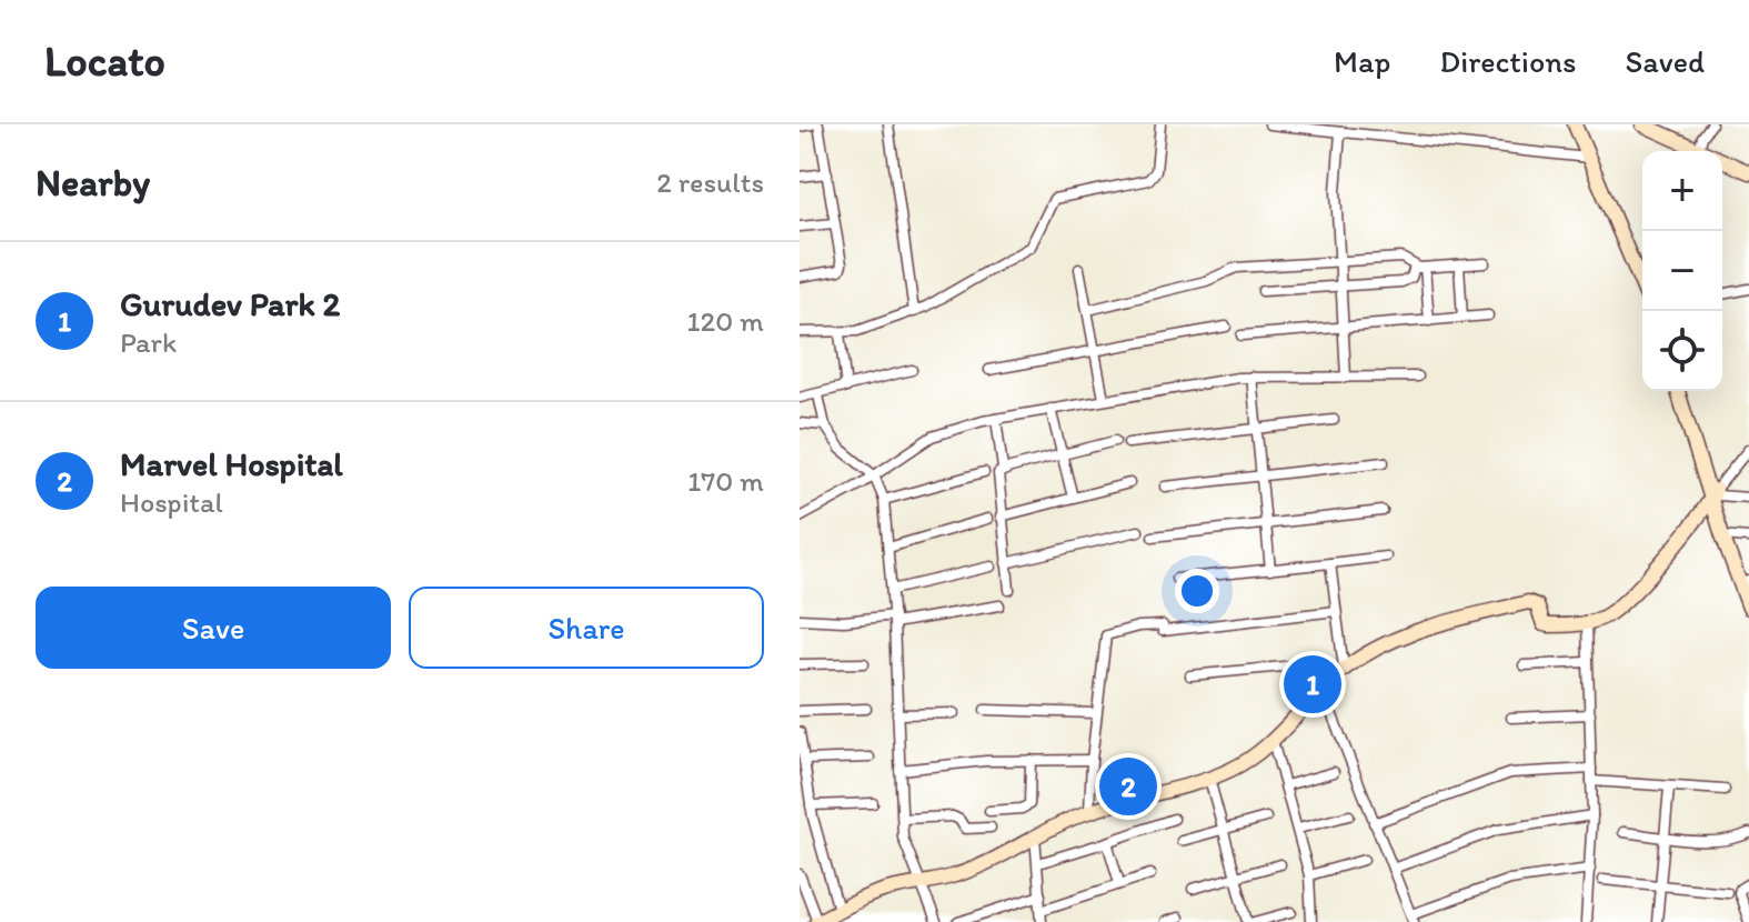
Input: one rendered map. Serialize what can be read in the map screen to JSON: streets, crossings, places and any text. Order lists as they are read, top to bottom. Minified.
{"page":{"header":"Locato","nav":["Map","Directions","Saved"],"heading":["Nearby","2 results"],"map_buttons":["+","−"],"list":[{"mark":"1","name":"Gurudev Park 2","note":"Park","value":"120 m"},{"mark":"2","name":"Marvel Hospital","note":"Hospital","value":"170 m"}],"buttons":["Save","Share"],"pins":["1","2"]}}
